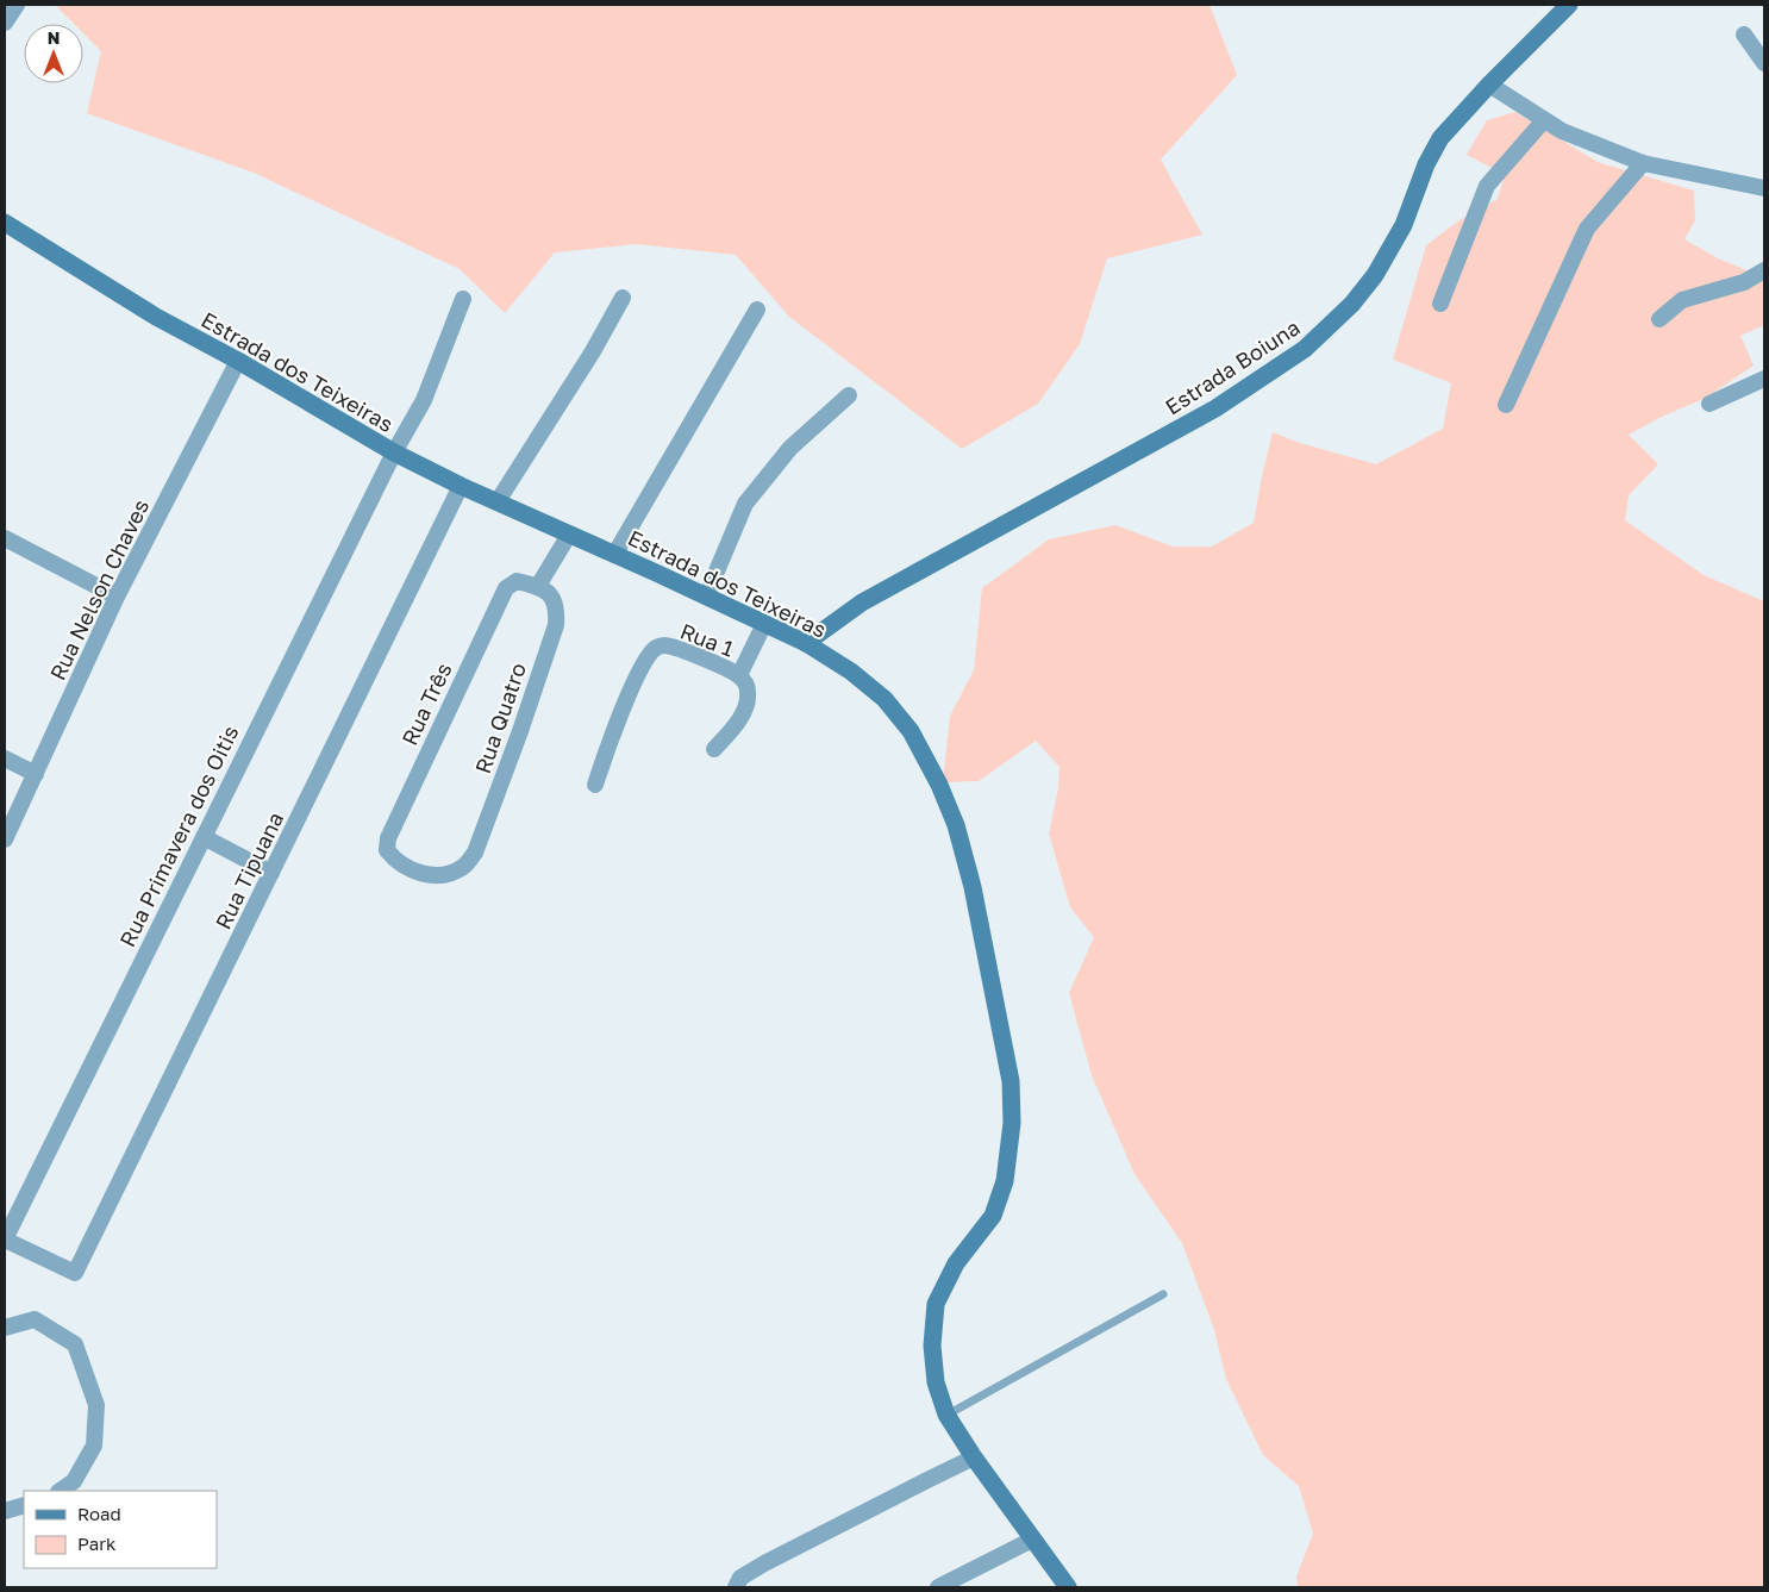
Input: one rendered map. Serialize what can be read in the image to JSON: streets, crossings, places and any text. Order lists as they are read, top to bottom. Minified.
{"streets":{"street":["Estrada Boiuna","Estrada dos Teixeiras","Rua Nelson Chaves","Rua 1","Rua Três","Rua Quatro","Rua Primavera dos Oitis","Rua Tipuana"]},"crossings":[["Estrada Boiuna","Estrada dos Teixeiras"],["Estrada dos Teixeiras","Rua Nelson Chaves"],["Estrada dos Teixeiras","Rua Primavera dos Oitis"],["Estrada dos Teixeiras","Rua Tipuana"],["Rua Três","Rua Quatro"],["Rua Primavera dos Oitis","Rua Tipuana"]],"legend":["Road","Park"],"north":"top"}
